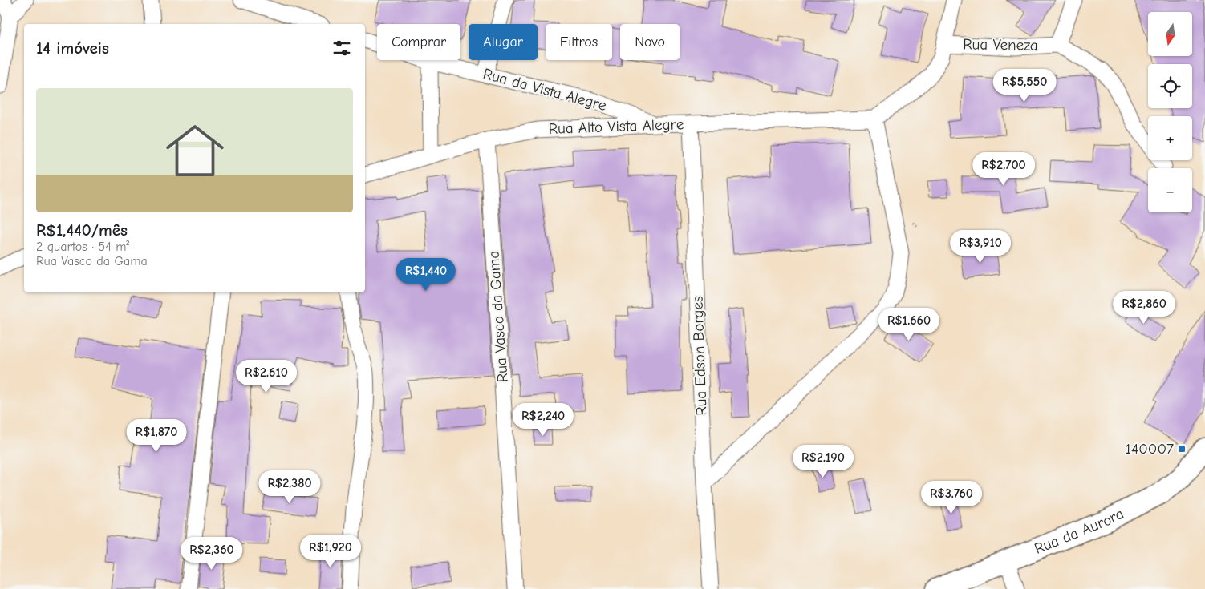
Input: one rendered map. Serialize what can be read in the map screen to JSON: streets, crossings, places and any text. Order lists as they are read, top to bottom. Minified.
{"streets":{"main road":["Rua da Aurora"],"street":["Rua Veneza","Rua da Vista Alegre","Rua Alto Vista Alegre","Rua Vasco da Gama","Rua Edson Borges"]},"crossings":[["Rua da Vista Alegre","Rua Alto Vista Alegre"],["Rua Alto Vista Alegre","Rua Vasco da Gama"],["Rua Alto Vista Alegre","Rua Edson Borges"]],"places":{"transit":["140007"]},"north":"bottom","page":{"map_buttons":["+","−"],"chip":["Comprar","Alugar","Filtros","Novo"],"heading":"14 imóveis","price":["R$5,550","R$2,700","R$3,910","R$1,440","R$2,860","R$1,660","R$2,610","R$2,240","R$1,870","R$2,190","R$2,380","R$3,760","R$1,920","R$2,360"],"list":[{"name":"R$1,440/mês","note":"2 quartos · 54 m² · Rua Vasco da Gama"}]}}
